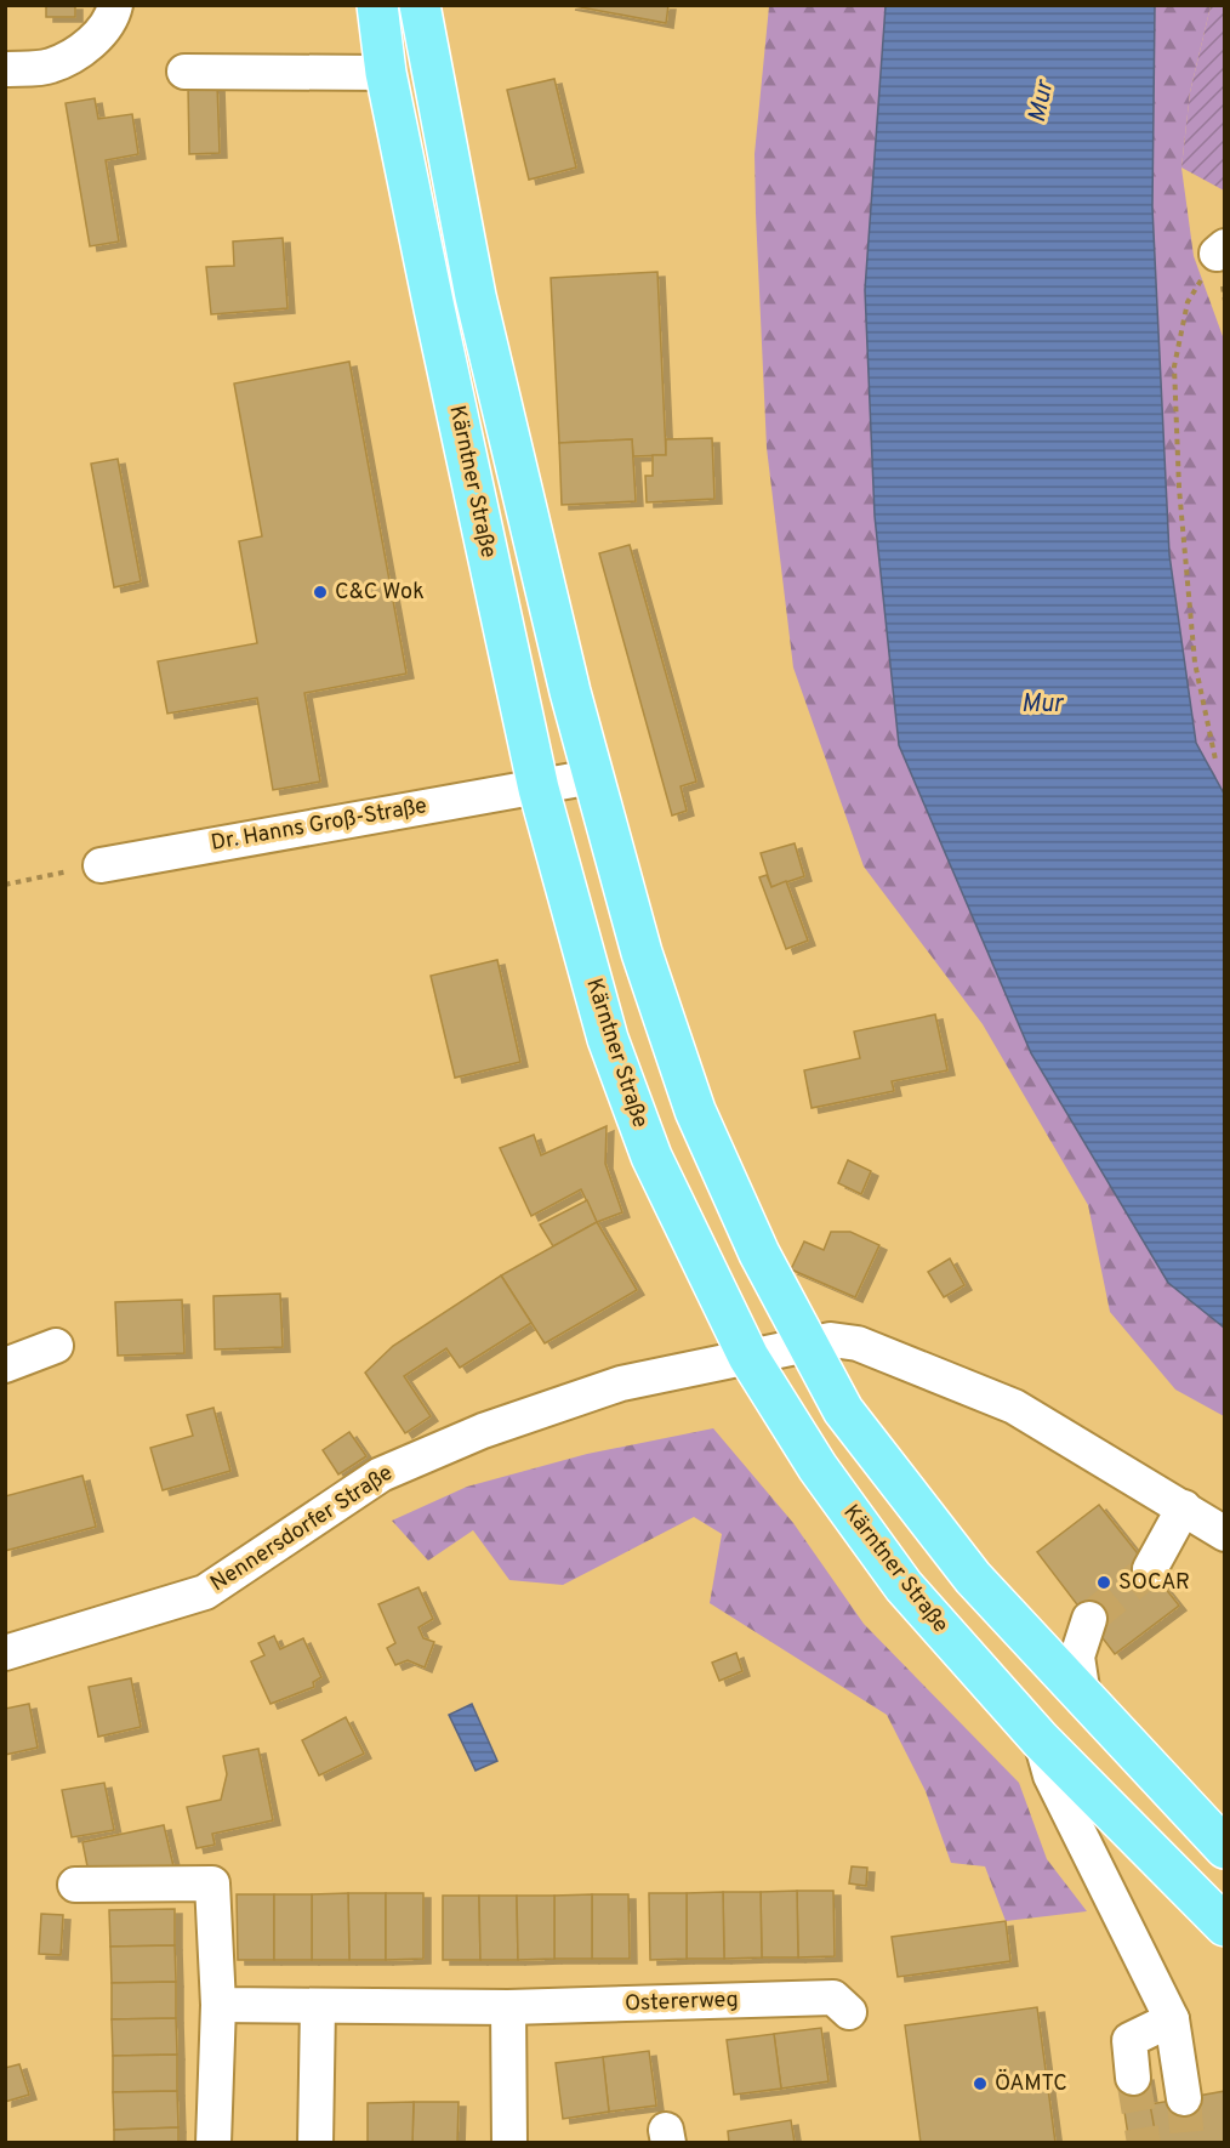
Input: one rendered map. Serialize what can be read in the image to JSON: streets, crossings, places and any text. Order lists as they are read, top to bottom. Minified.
{"streets":{"main road":["Kärntner Straße"],"street":["Dr. Hanns Groß-Straße","Nennersdorfer Straße","Ostererweg"]},"crossings":[["Kärntner Straße","Dr. Hanns Groß-Straße"],["Kärntner Straße","Nennersdorfer Straße"]],"water":["Mur"],"places":["C&C Wok","SOCAR","ÖAMTC"]}
